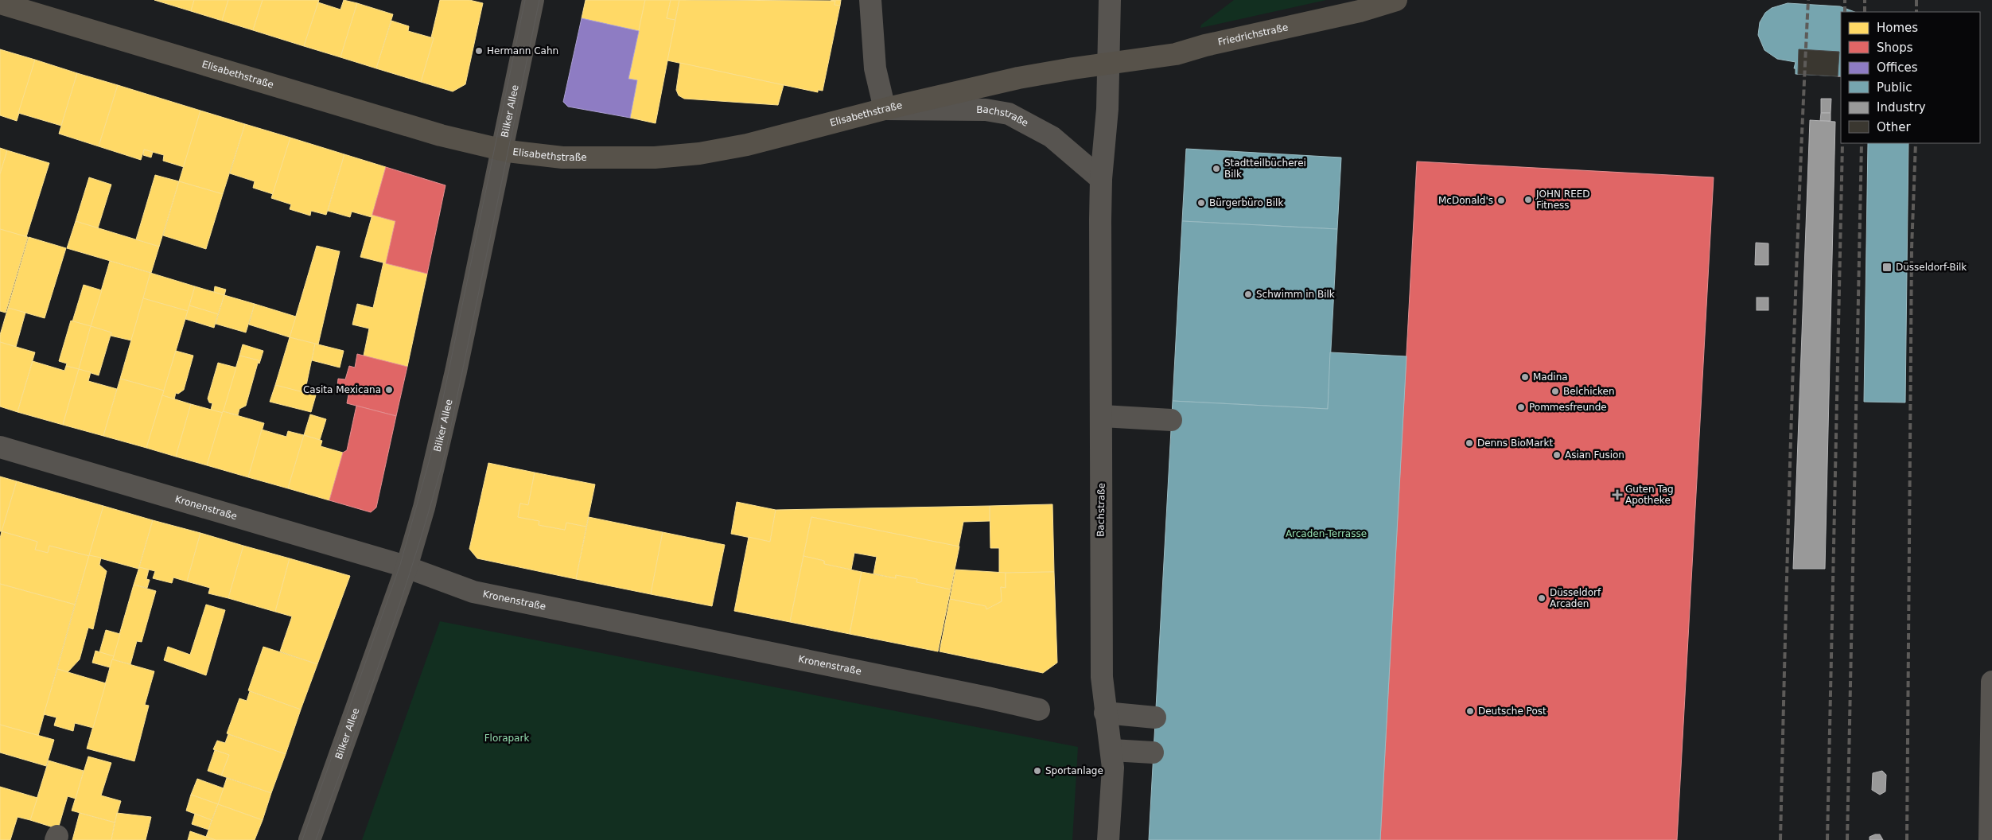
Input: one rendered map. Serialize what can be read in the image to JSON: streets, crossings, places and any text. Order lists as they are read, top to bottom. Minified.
{"streets":{"main road":["Friedrichstraße","Elisabethstraße"],"street":["Bilker Allee","Bachstraße","Kronenstraße"]},"crossings":[["Friedrichstraße","Elisabethstraße"],["Friedrichstraße","Bachstraße"],["Elisabethstraße","Bilker Allee"],["Elisabethstraße","Bachstraße"],["Bilker Allee","Kronenstraße"]],"parks":["Arcaden-Terrasse","Florapark"],"places":{"other":["Hermann Cahn","Stadtteilbücherei Bilk","JOHN REED Fitness","McDonald's","Bürgerbüro Bilk","Schwimm in Bilk","Madina","Casita Mexicana","Belchicken","Pommesfreunde","Denns BioMarkt","Asian Fusion","Düsseldorf Arcaden","Deutsche Post","Sportanlage"],"transit":["Düsseldorf-Bilk"],"health":["Guten Tag Apotheke"]},"legend":["Homes","Shops","Offices","Public","Industry","Other"]}
